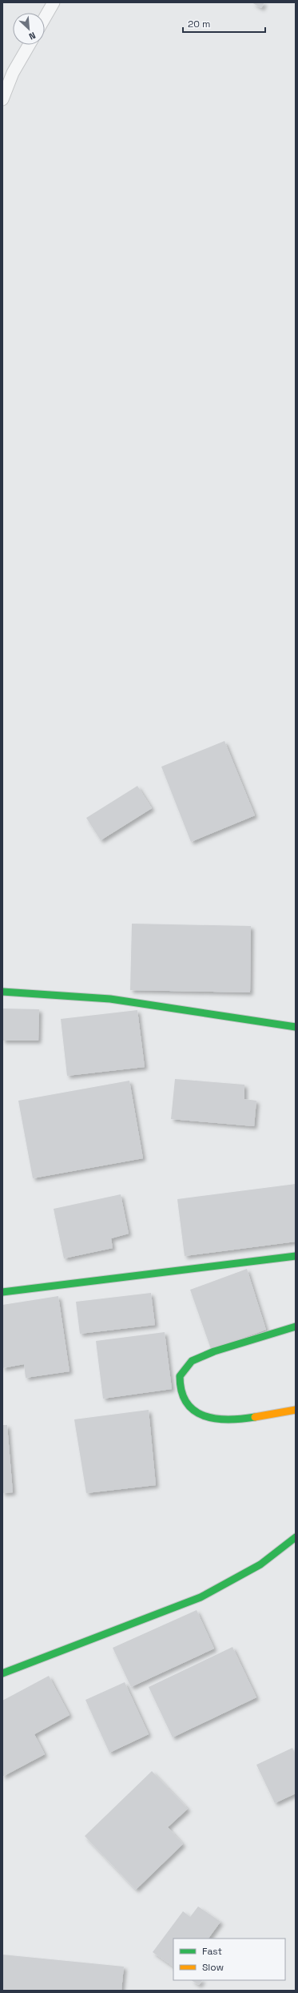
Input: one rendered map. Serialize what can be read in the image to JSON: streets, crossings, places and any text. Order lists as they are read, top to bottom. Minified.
{"legend":["Fast","Slow"],"scale_bar":"20 m","north":"bottom right"}
